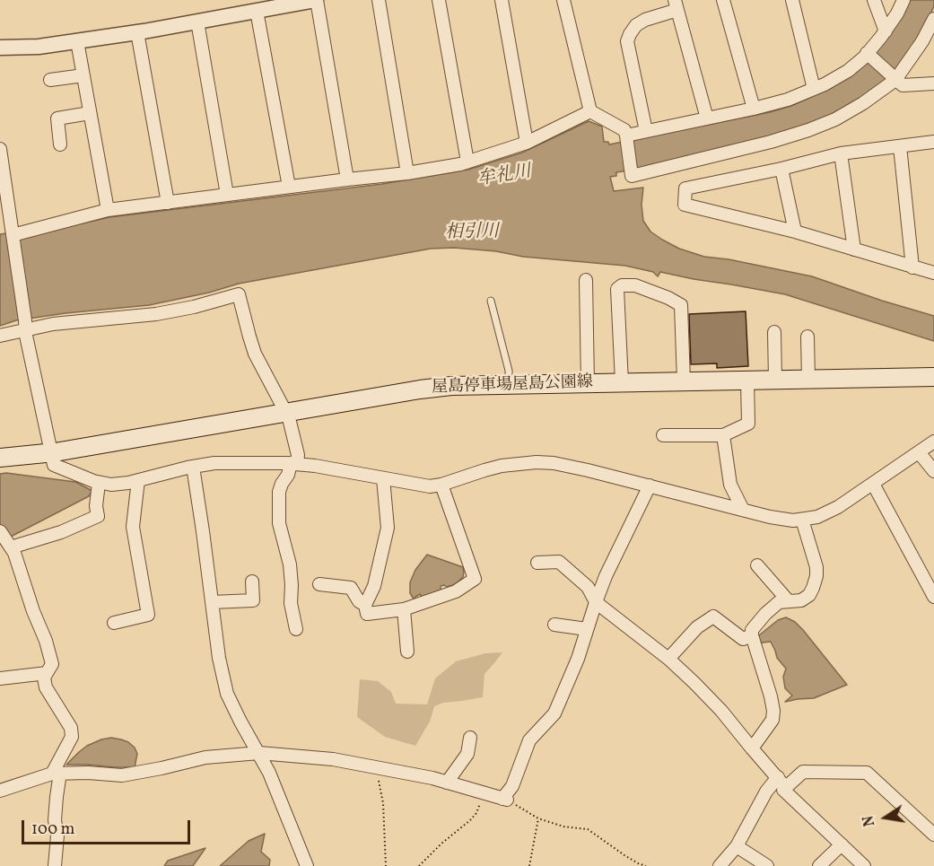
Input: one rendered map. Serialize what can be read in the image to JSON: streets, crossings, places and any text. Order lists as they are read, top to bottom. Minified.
{"streets":{"main road":["屋島停車場屋島公園線"]},"water":["牟礼川","相引川"],"scale_bar":"100 m","north":"left"}
